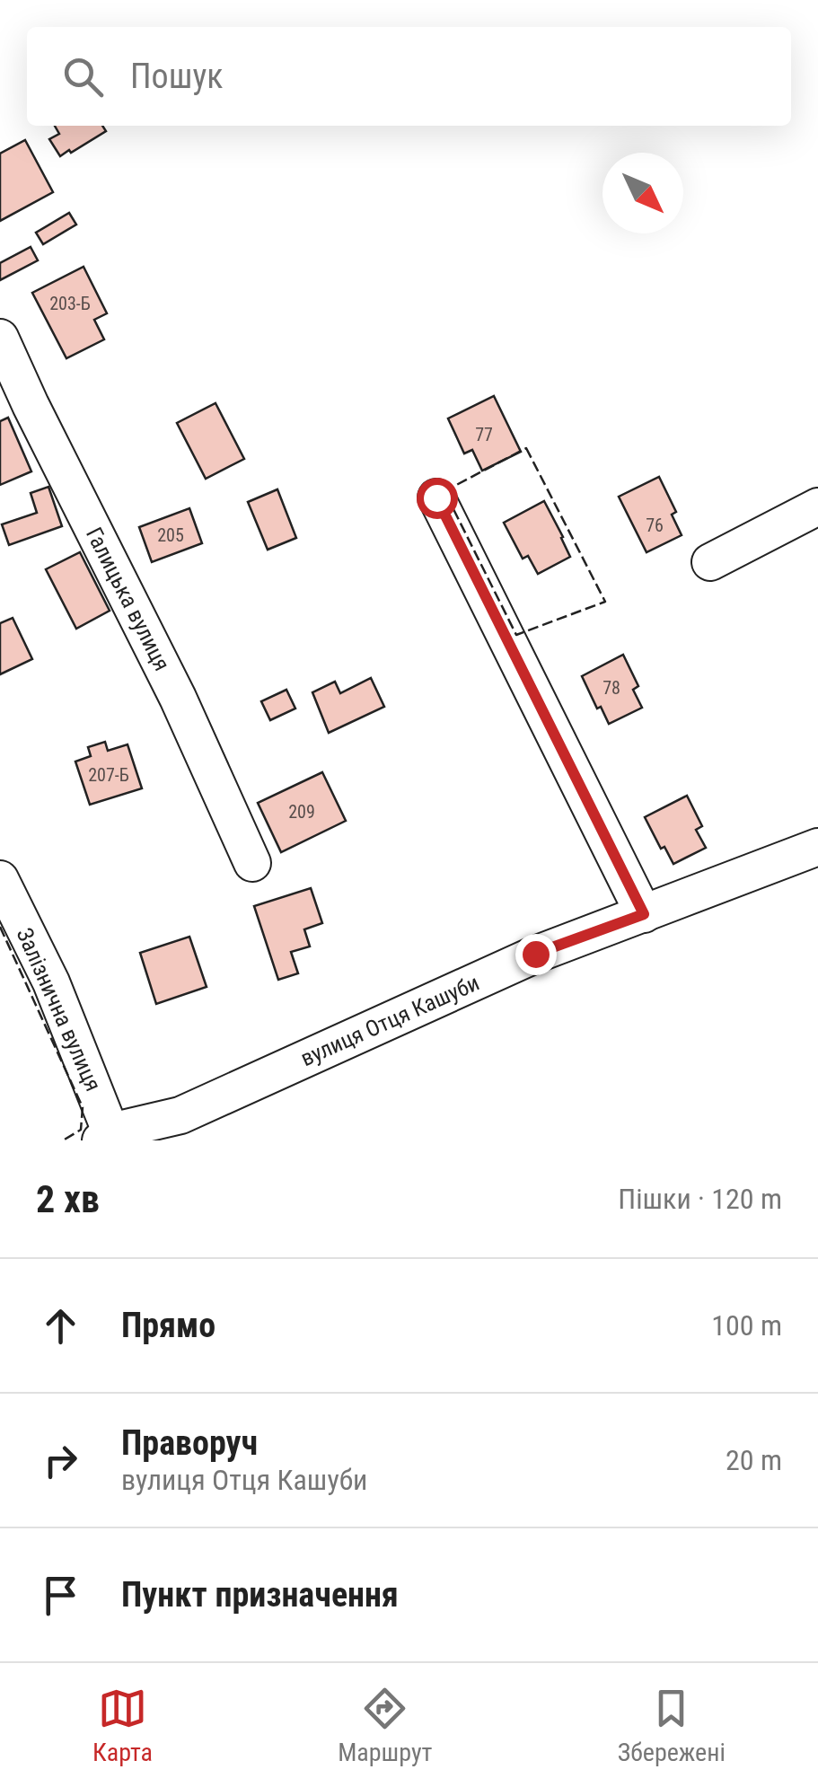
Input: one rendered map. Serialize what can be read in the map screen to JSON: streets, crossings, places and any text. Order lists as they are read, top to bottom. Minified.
{"streets":{"street":["Галицька вулиця","Залізнична вулиця","вулиця Отця Кашуби"]},"crossings":[["Залізнична вулиця","вулиця Отця Кашуби"]],"house_numbers":["203-Б","77","76","205","78","207-Б","209"],"north":"bottom right","page":{"search":"Пошук","heading":["2 хв","Пішки · 120 m"],"list":[["Прямо","100 m"],["Праворуч","вулиця Отця Кашуби","20 m"],"Пункт призначення"],"nav":["Карта","Маршрут","Збережені"]}}
